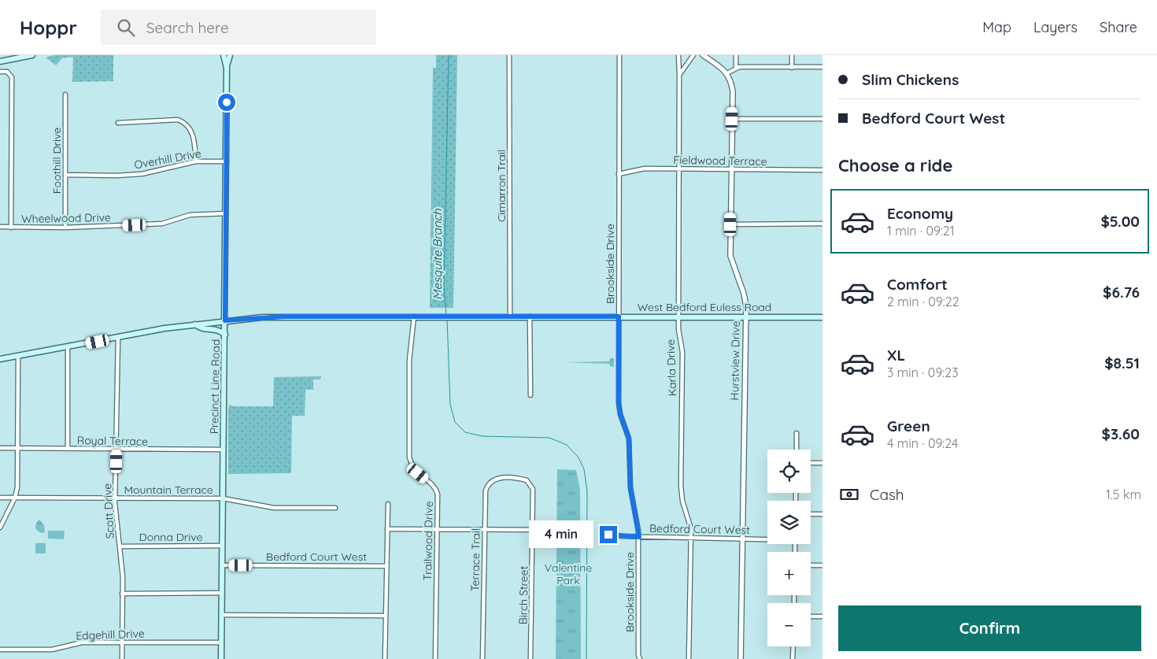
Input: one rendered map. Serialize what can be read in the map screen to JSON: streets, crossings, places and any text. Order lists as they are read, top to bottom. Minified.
{"streets":{"main road":["West Bedford Euless Road","Precinct Line Road"],"street":["Overhill Drive","Foothill Drive","Fieldwood Terrace","Cimarron Trail","Wheelwood Drive","Brookside Drive","Hurstview Drive","Karla Drive","Royal Terrace","Mountain Terrace","Scott Drive","Bedford Court West","Donna Drive","Trailwood Drive","Terrace Trail","Birch Street","Edgehill Drive"]},"crossings":[["Overhill Drive","Foothill Drive"],["Overhill Drive","Precinct Line Road"],["Foothill Drive","Wheelwood Drive"],["Fieldwood Terrace","Brookside Drive"],["Fieldwood Terrace","Hurstview Drive"],["Fieldwood Terrace","Karla Drive"],["Cimarron Trail","West Bedford Euless Road"],["Wheelwood Drive","Precinct Line Road"],["Brookside Drive","West Bedford Euless Road"],["Brookside Drive","Bedford Court West"],["West Bedford Euless Road","Hurstview Drive"],["West Bedford Euless Road","Karla Drive"],["West Bedford Euless Road","Precinct Line Road"],["West Bedford Euless Road","Scott Drive"],["West Bedford Euless Road","Trailwood Drive"],["Hurstview Drive","Bedford Court West"],["Karla Drive","Bedford Court West"],["Precinct Line Road","Royal Terrace"],["Precinct Line Road","Mountain Terrace"],["Precinct Line Road","Bedford Court West"],["Precinct Line Road","Donna Drive"],["Precinct Line Road","Edgehill Drive"],["Royal Terrace","Scott Drive"],["Mountain Terrace","Scott Drive"],["Scott Drive","Donna Drive"],["Scott Drive","Edgehill Drive"],["Terrace Trail","Birch Street"]],"water":["Mesquite Branch"],"parks":["Valentine Park"],"page":{"header":"Hoppr","search":"Search here","nav":["Map","Layers","Share"],"banner":["Slim Chickens","Bedford Court West"],"heading":"Choose a ride","list":[{"name":"Economy","note":"1 min · 09:21","value":"$5.00"},{"name":"Comfort","note":"2 min · 09:22","value":"$6.76"},{"name":"XL","note":"3 min · 09:23","value":"$8.51"},{"name":"Green","note":"4 min · 09:24","value":"$3.60"}],"map_buttons":["+","−"],"pay":["Cash","1.5 km"],"bubble":"4 min","buttons":"Confirm"}}
